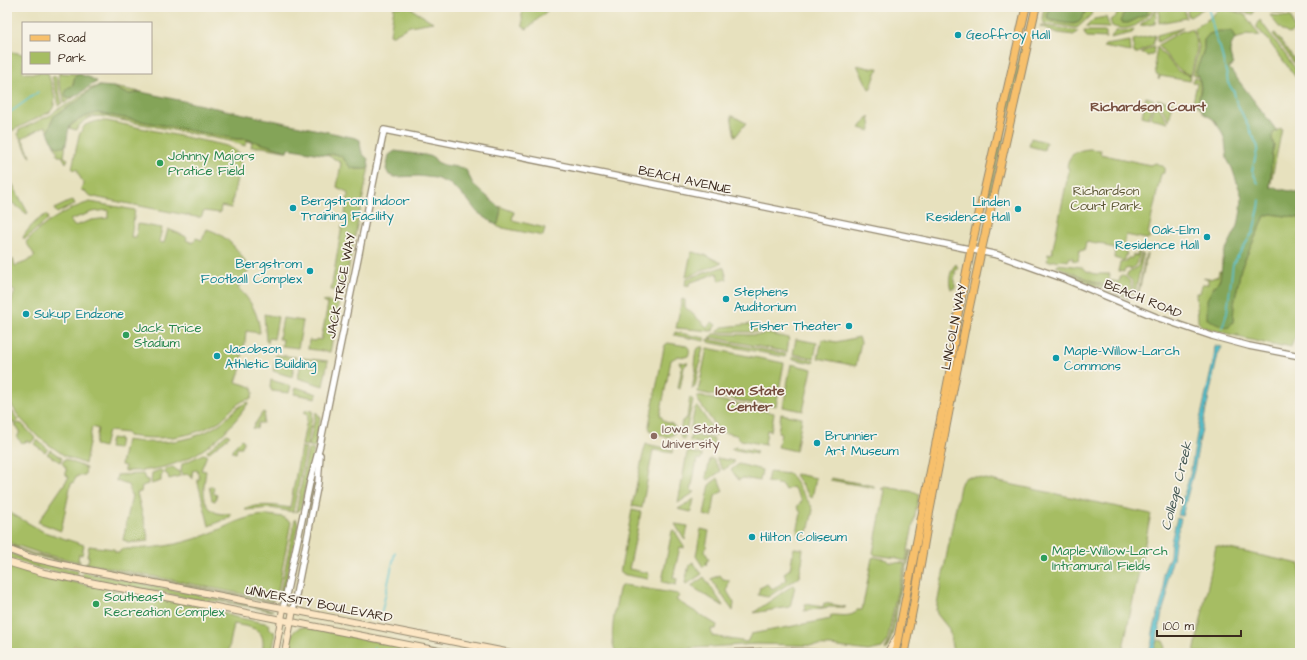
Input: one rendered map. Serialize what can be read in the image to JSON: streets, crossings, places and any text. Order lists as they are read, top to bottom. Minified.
{"streets":{"main road":["LINCOLN WAY","UNIVERSITY BOULEVARD"],"street":["BEACH AVENUE","JACK TRICE WAY","BEACH ROAD"]},"crossings":[["BEACH AVENUE","JACK TRICE WAY"],["BEACH AVENUE","BEACH ROAD"],["BEACH AVENUE","LINCOLN WAY"],["JACK TRICE WAY","UNIVERSITY BOULEVARD"],["BEACH ROAD","LINCOLN WAY"]],"districts":["Richardson Court","Iowa State Center"],"water":["College Creek"],"parks":["Richardson Court Park"],"places":["Geoffroy Hall","Johnny Majors Pratice Field","Bergstrom Indoor Training Facility","Linden Residence Hall","Oak-Elm Residence Hall","Bergstrom Football Complex","Stephens Auditorium","Sukup Endzone","Fisher Theater","Jack Trice Stadium","Jacobson Athletic Building","Maple-Willow-Larch Commons","Iowa State University","Brunnier Art Museum","Hilton Coliseum","Maple-Willow-Larch Intramural Fields","Southeast Recreation Complex"],"legend":["Road","Park"],"scale_bar":"100 m"}
